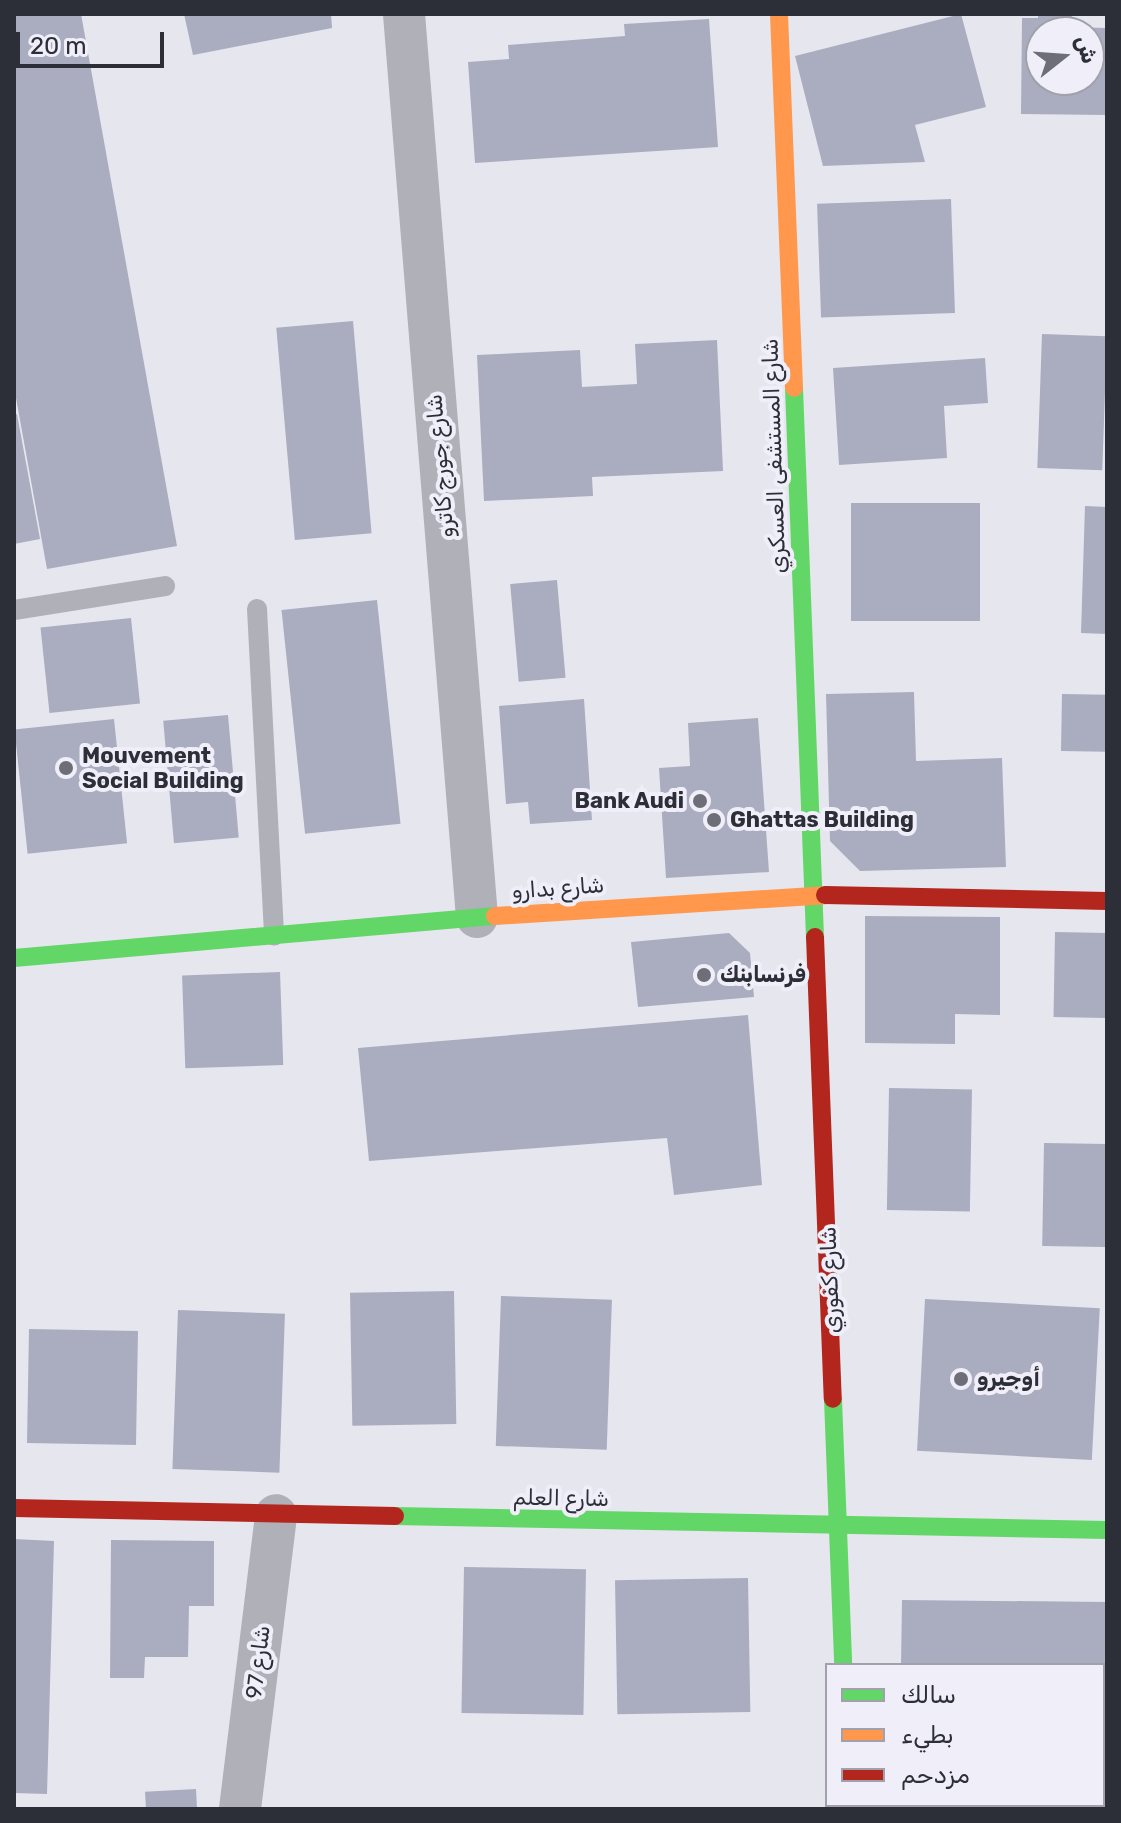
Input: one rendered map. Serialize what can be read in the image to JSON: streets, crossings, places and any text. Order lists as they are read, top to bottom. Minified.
{"streets":{"street":["شارع المستشفى العسكري","شارع جورج كاترو","شارع بدارو","شارع كفوري","شارع العلم","شارع 97"]},"crossings":[["شارع المستشفى العسكري","شارع بدارو"],["شارع المستشفى العسكري","شارع كفوري"],["شارع جورج كاترو","شارع بدارو"],["شارع بدارو","شارع كفوري"],["شارع كفوري","شارع العلم"],["شارع العلم","شارع 97"]],"places":["Mouvement Social Building","Bank Audi","Ghattas Building","فرنسابنك","أوجيرو"],"legend":["سالك","بطيء","مزدحم"],"scale_bar":"20 m","north":"right"}
